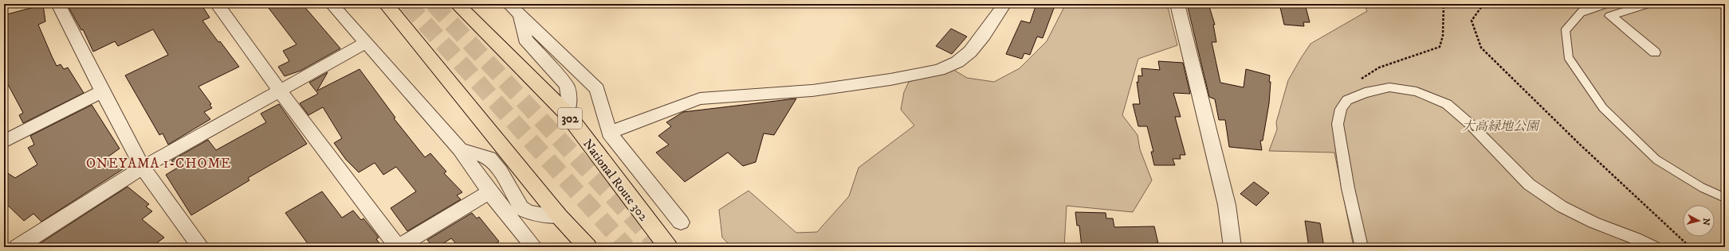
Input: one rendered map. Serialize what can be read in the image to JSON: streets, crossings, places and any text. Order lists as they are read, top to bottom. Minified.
{"streets":{"highway":["302","National Route 302"]},"districts":["ONEYAMA 1-CHOME"],"parks":["大高緑地公園"],"north":"right"}
